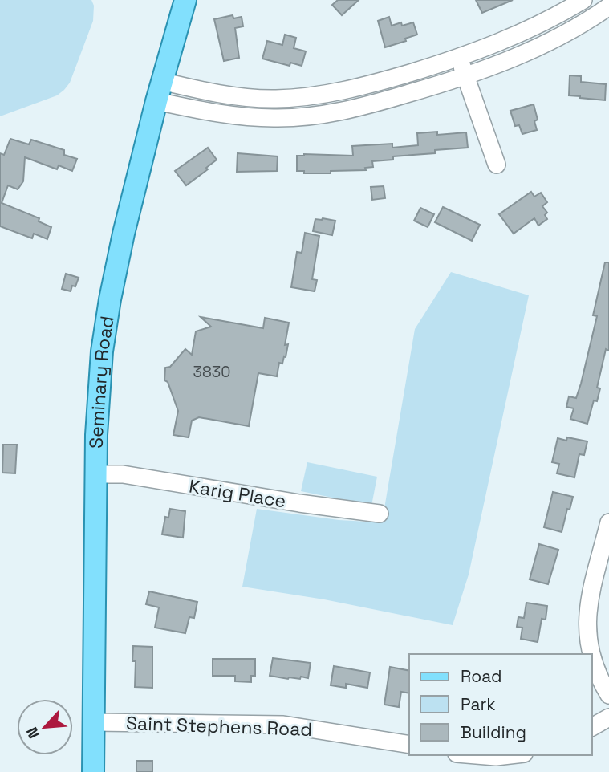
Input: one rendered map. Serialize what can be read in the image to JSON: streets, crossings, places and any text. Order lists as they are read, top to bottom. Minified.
{"streets":{"main road":["Seminary Road"],"street":["Karig Place","Saint Stephens Road"]},"crossings":[["Seminary Road","Karig Place"],["Seminary Road","Saint Stephens Road"]],"house_numbers":["3830"],"legend":["Road","Park","Building"],"north":"bottom left"}
